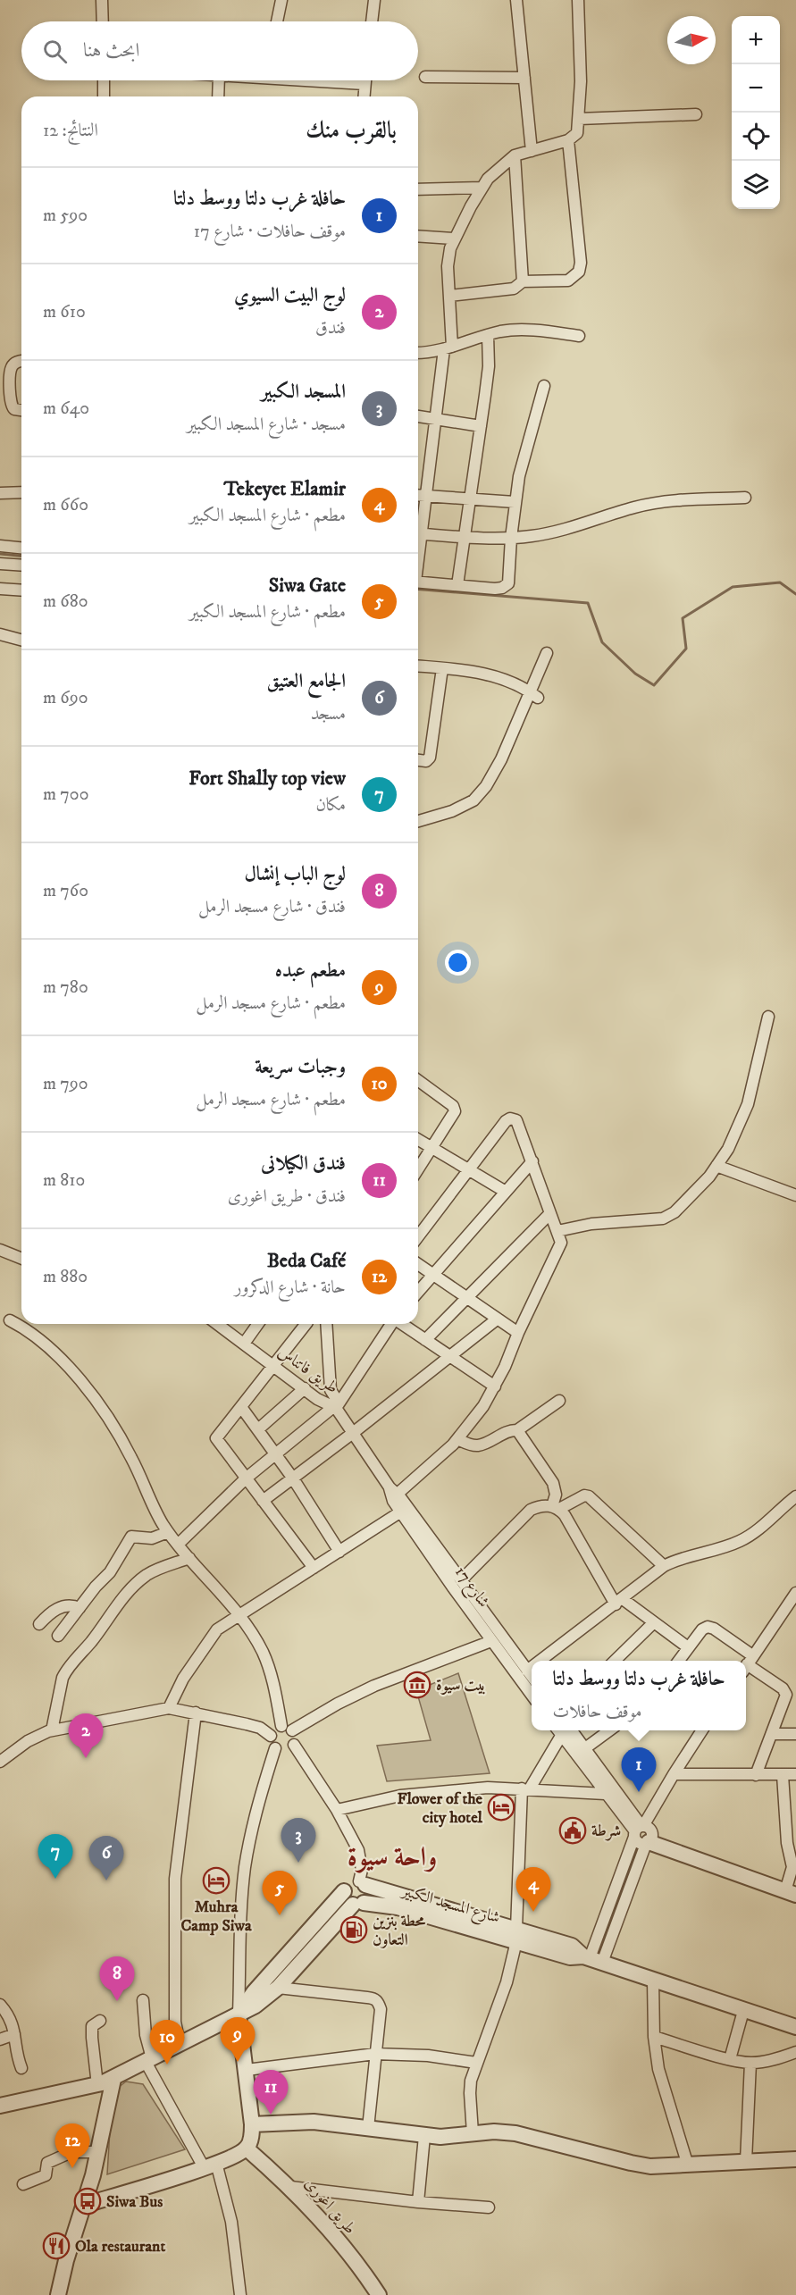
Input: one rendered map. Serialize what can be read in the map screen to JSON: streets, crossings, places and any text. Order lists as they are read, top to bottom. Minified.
{"streets":{"street":["طريق فاتناس","شارع 17","شارع المسجد الكبير","طريق اغورى"]},"crossings":[["طريق فاتناس","شارع 17"]],"districts":["واحة سيوة"],"places":{"museum":["بيت سيوة"],"hotel":["Flower of the city hotel","Muhra Camp Siwa"],"public building":["شرطة"],"fuel station":["محطة بنزين التعاون"],"bus stop":["Siwa Bus"],"restaurant":["Ola restaurant"]},"north":"right","page":{"map_buttons":["+","−"],"search":"ابحث هنا","heading":["بالقرب منك","النتائج: 12"],"list":[{"mark":"1","name":"حافلة غرب دلتا ووسط دلتا","note":"موقف حافلات · شارع 17","value":"590 m"},{"mark":"2","name":"لوج البيت السيوي","note":"فندق","value":"610 m"},{"mark":"3","name":"المسجد الكبير","note":"مسجد · شارع المسجد الكبير","value":"640 m"},{"mark":"4","name":"Tekeyet Elamir","note":"مطعم · شارع المسجد الكبير","value":"660 m"},{"mark":"5","name":"Siwa Gate","note":"مطعم · شارع المسجد الكبير","value":"680 m"},{"mark":"6","name":"الجامع العتيق","note":"مسجد","value":"690 m"},{"mark":"7","name":"Fort Shally top view","note":"مكان","value":"700 m"},{"mark":"8","name":"لوج الباب إنشال","note":"فندق · شارع مسجد الرمل","value":"760 m"},{"mark":"9","name":"مطعم عبده","note":"مطعم · شارع مسجد الرمل","value":"780 m"},{"mark":"10","name":"وجبات سريعة","note":"مطعم · شارع مسجد الرمل","value":"790 m"},{"mark":"11","name":"فندق الكيلانى","note":"فندق · طريق اغورى","value":"810 m"},{"mark":"12","name":"Beda Café","note":"حانة · شارع الدكرور","value":"880 m"}],"popup":["حافلة غرب دلتا ووسط دلتا","موقف حافلات"],"pins":["2","1","3","7","6","4","5","8","9","10","11","12"]}}
